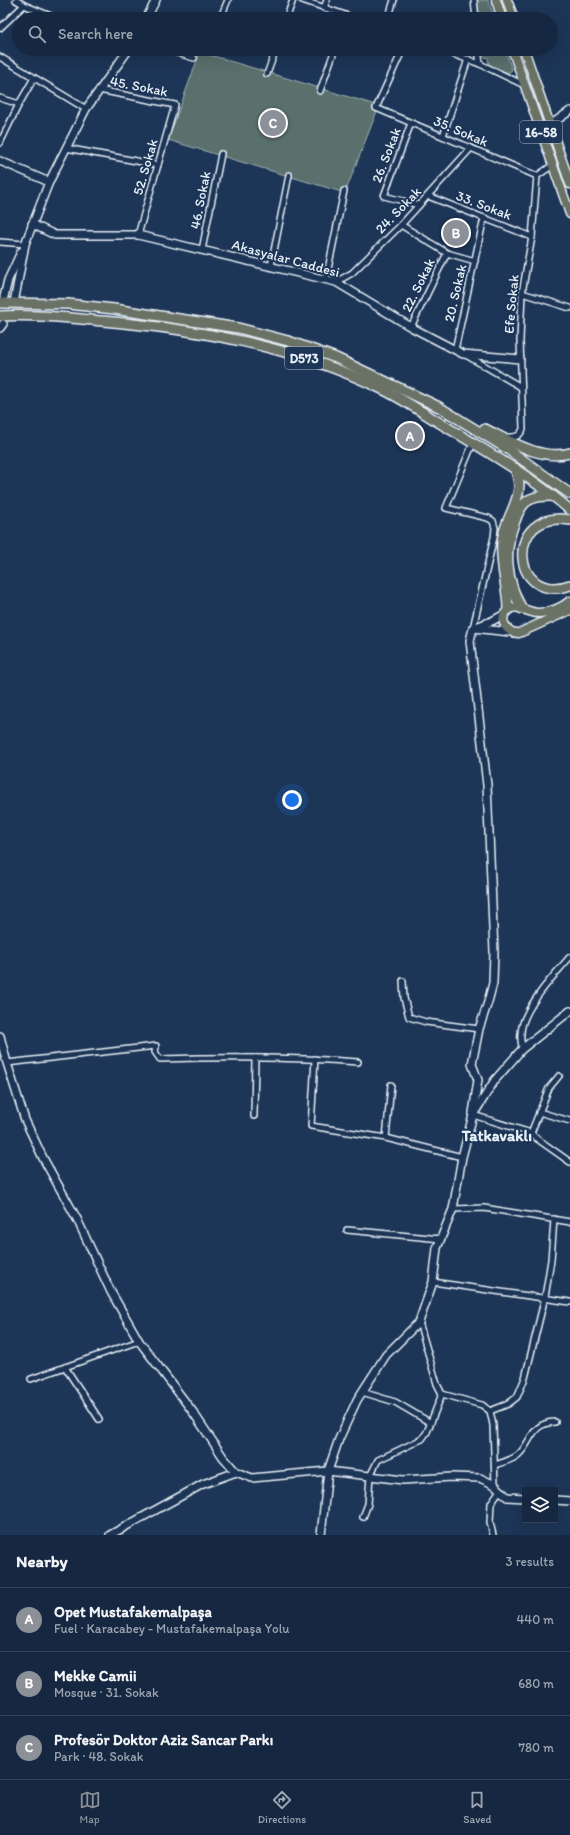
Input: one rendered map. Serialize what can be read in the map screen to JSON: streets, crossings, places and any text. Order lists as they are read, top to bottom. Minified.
{"streets":{"highway":["D573"],"main road":["16-58"],"street":["45. Sokak","35. Sokak","26. Sokak","52. Sokak","46. Sokak","33. Sokak","24. Sokak","Akasyalar Caddesi","22. Sokak","20. Sokak","Efe Sokak"]},"crossings":[["45. Sokak","52. Sokak"],["35. Sokak","26. Sokak"],["35. Sokak","24. Sokak"],["35. Sokak","Efe Sokak"],["26. Sokak","24. Sokak"],["52. Sokak","Akasyalar Caddesi"],["46. Sokak","Akasyalar Caddesi"],["33. Sokak","24. Sokak"],["33. Sokak","20. Sokak"],["33. Sokak","Efe Sokak"],["24. Sokak","Akasyalar Caddesi"],["Akasyalar Caddesi","22. Sokak"],["Akasyalar Caddesi","20. Sokak"],["Akasyalar Caddesi","Efe Sokak"]],"districts":["Tatkavaklı"],"page":{"search":"Search here","pins":["C","B","A"],"heading":["Nearby","3 results"],"list":[{"mark":"A","name":"Opet Mustafakemalpaşa","note":"Fuel · Karacabey - Mustafakemalpaşa Yolu","value":"440 m"},{"mark":"B","name":"Mekke Camii","note":"Mosque · 31. Sokak","value":"680 m"},{"mark":"C","name":"Profesör Doktor Aziz Sancar Parkı","note":"Park · 48. Sokak","value":"780 m"}],"nav":["Map","Directions","Saved"]}}
